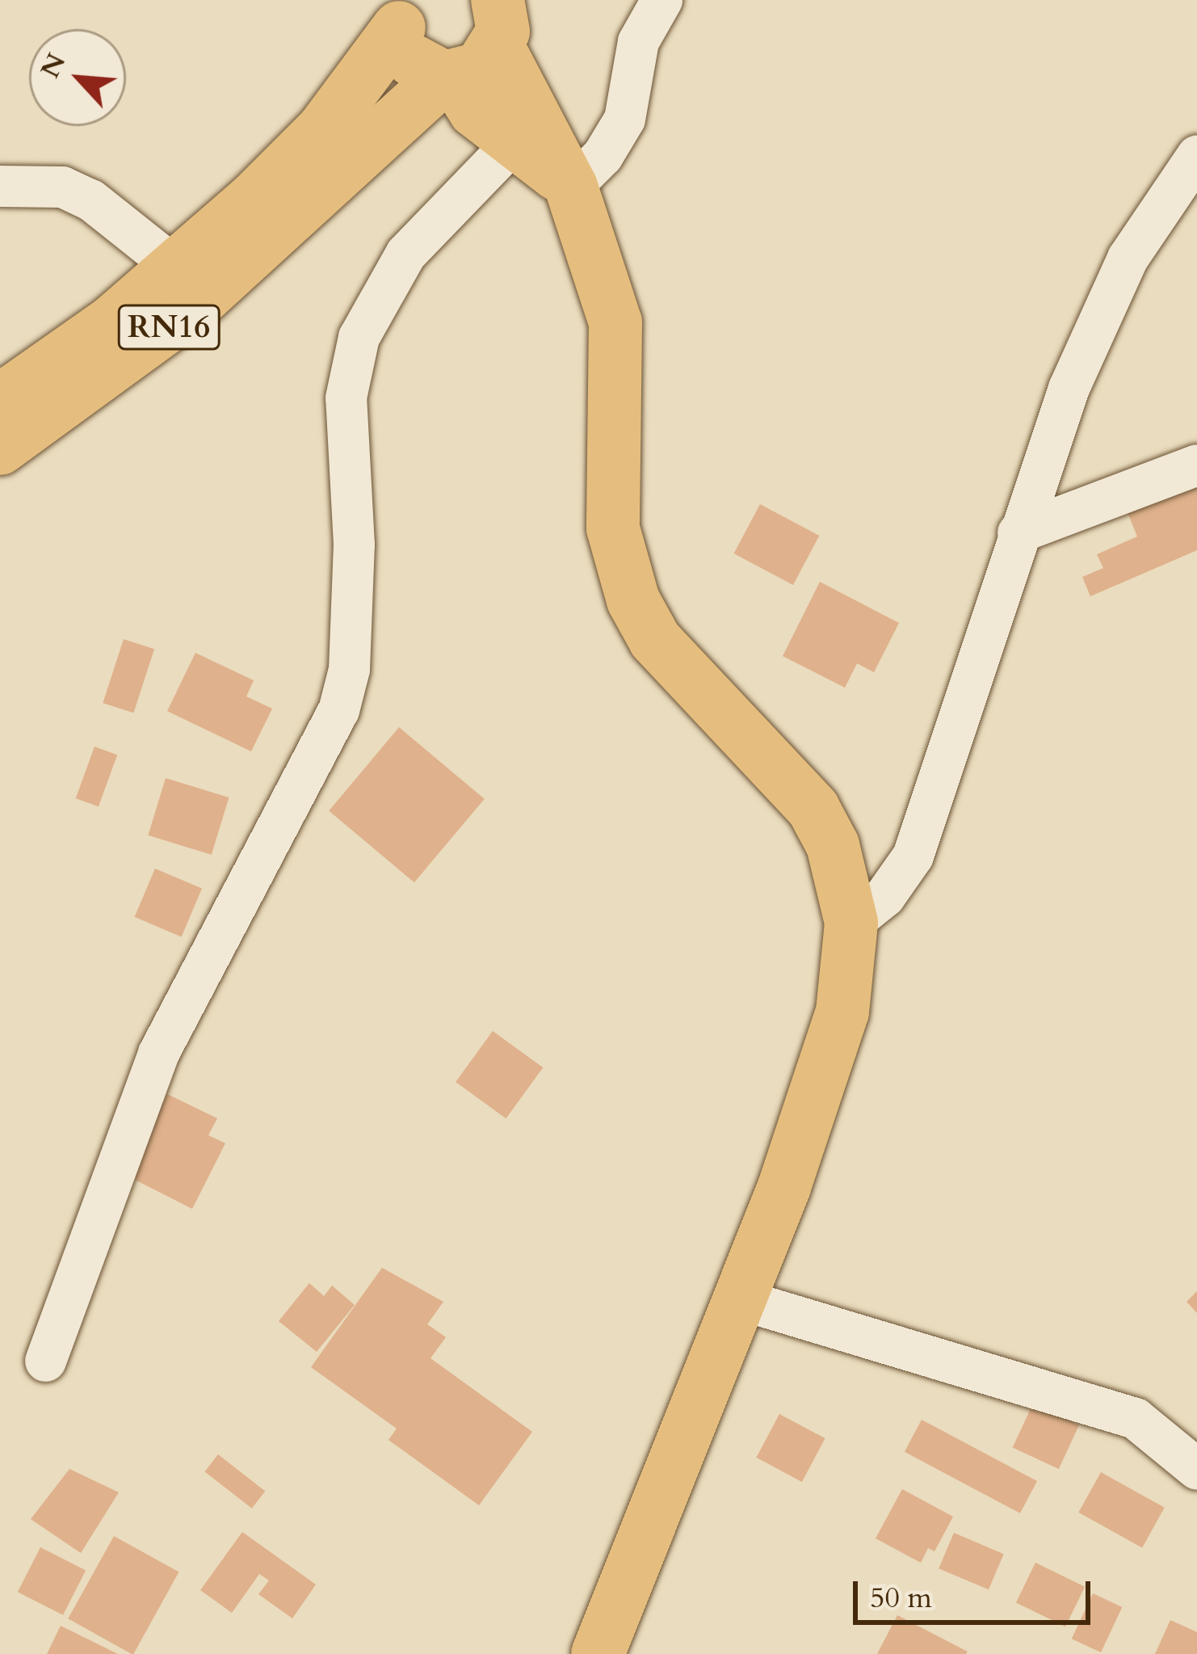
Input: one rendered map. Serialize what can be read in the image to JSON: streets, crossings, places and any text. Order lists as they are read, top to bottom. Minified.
{"streets":{"main road":["RN16"]},"scale_bar":"50 m","north":"top left"}
